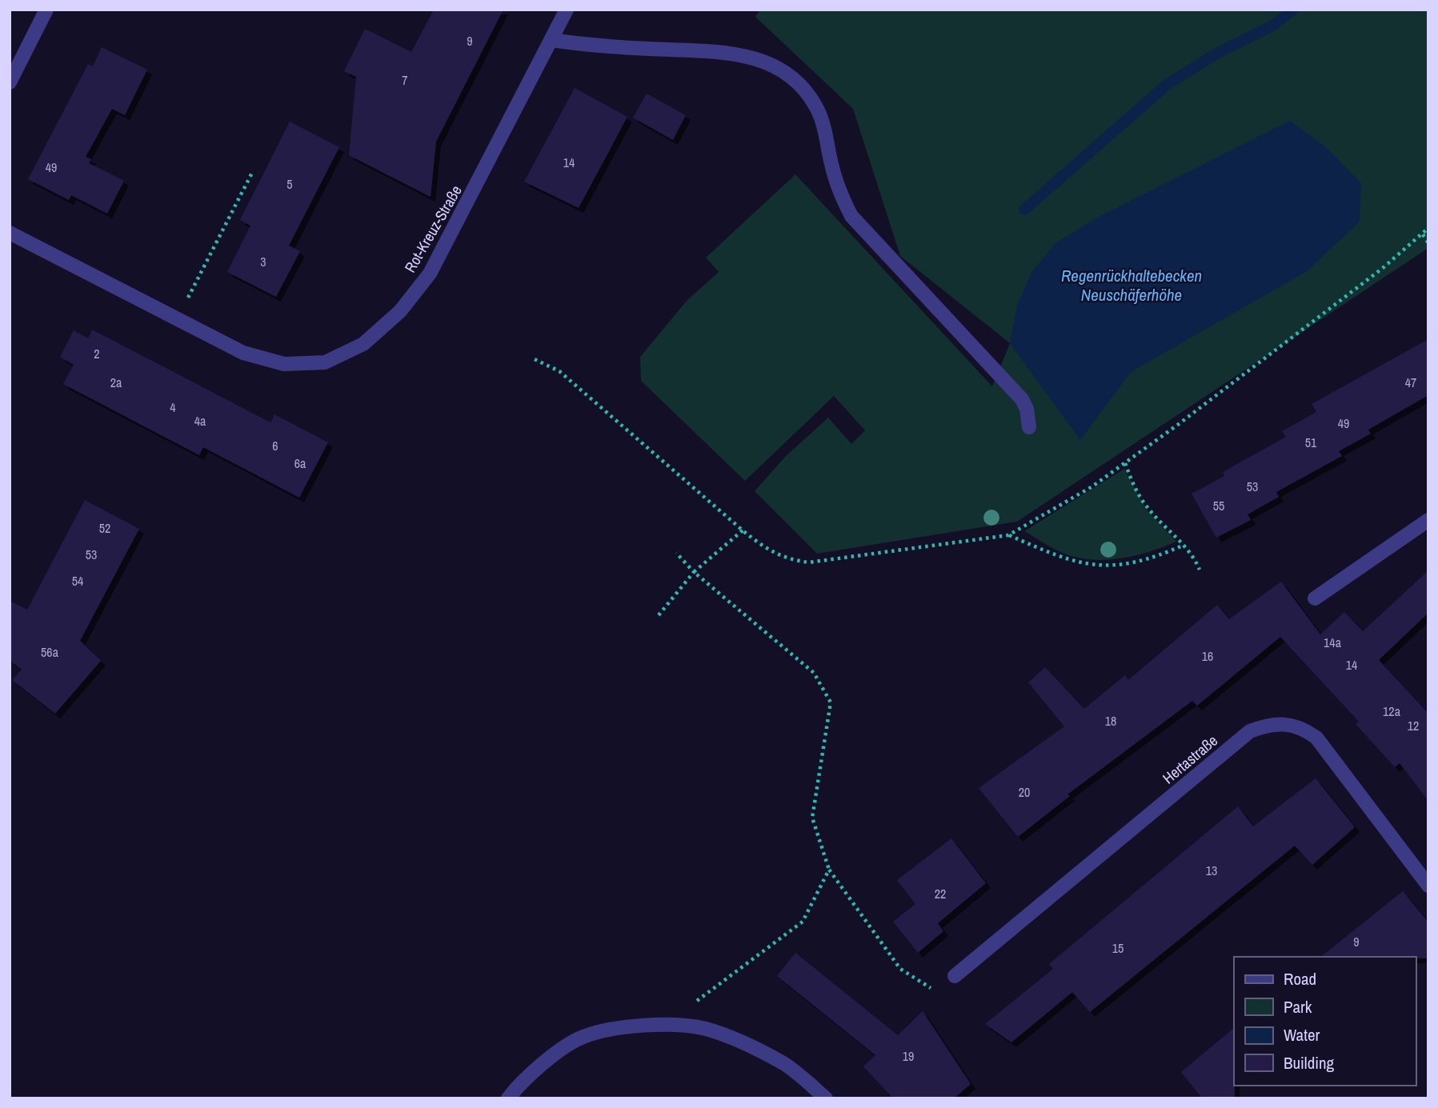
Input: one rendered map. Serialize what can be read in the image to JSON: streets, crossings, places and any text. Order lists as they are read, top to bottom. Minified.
{"streets":{"street":["Rot-Kreuz-Straße","Hertastraße"]},"water":["Regenrückhaltebecken Neuschäferhöhe"],"house_numbers":["9","7","14","49","5","3","2","2a","47","4","4a","49","51","6","6a","53","55","52","53","54","14a","56a","16","14","12a","18","12","20","13","22","9","15","19"],"legend":["Road","Park","Water","Building"]}
